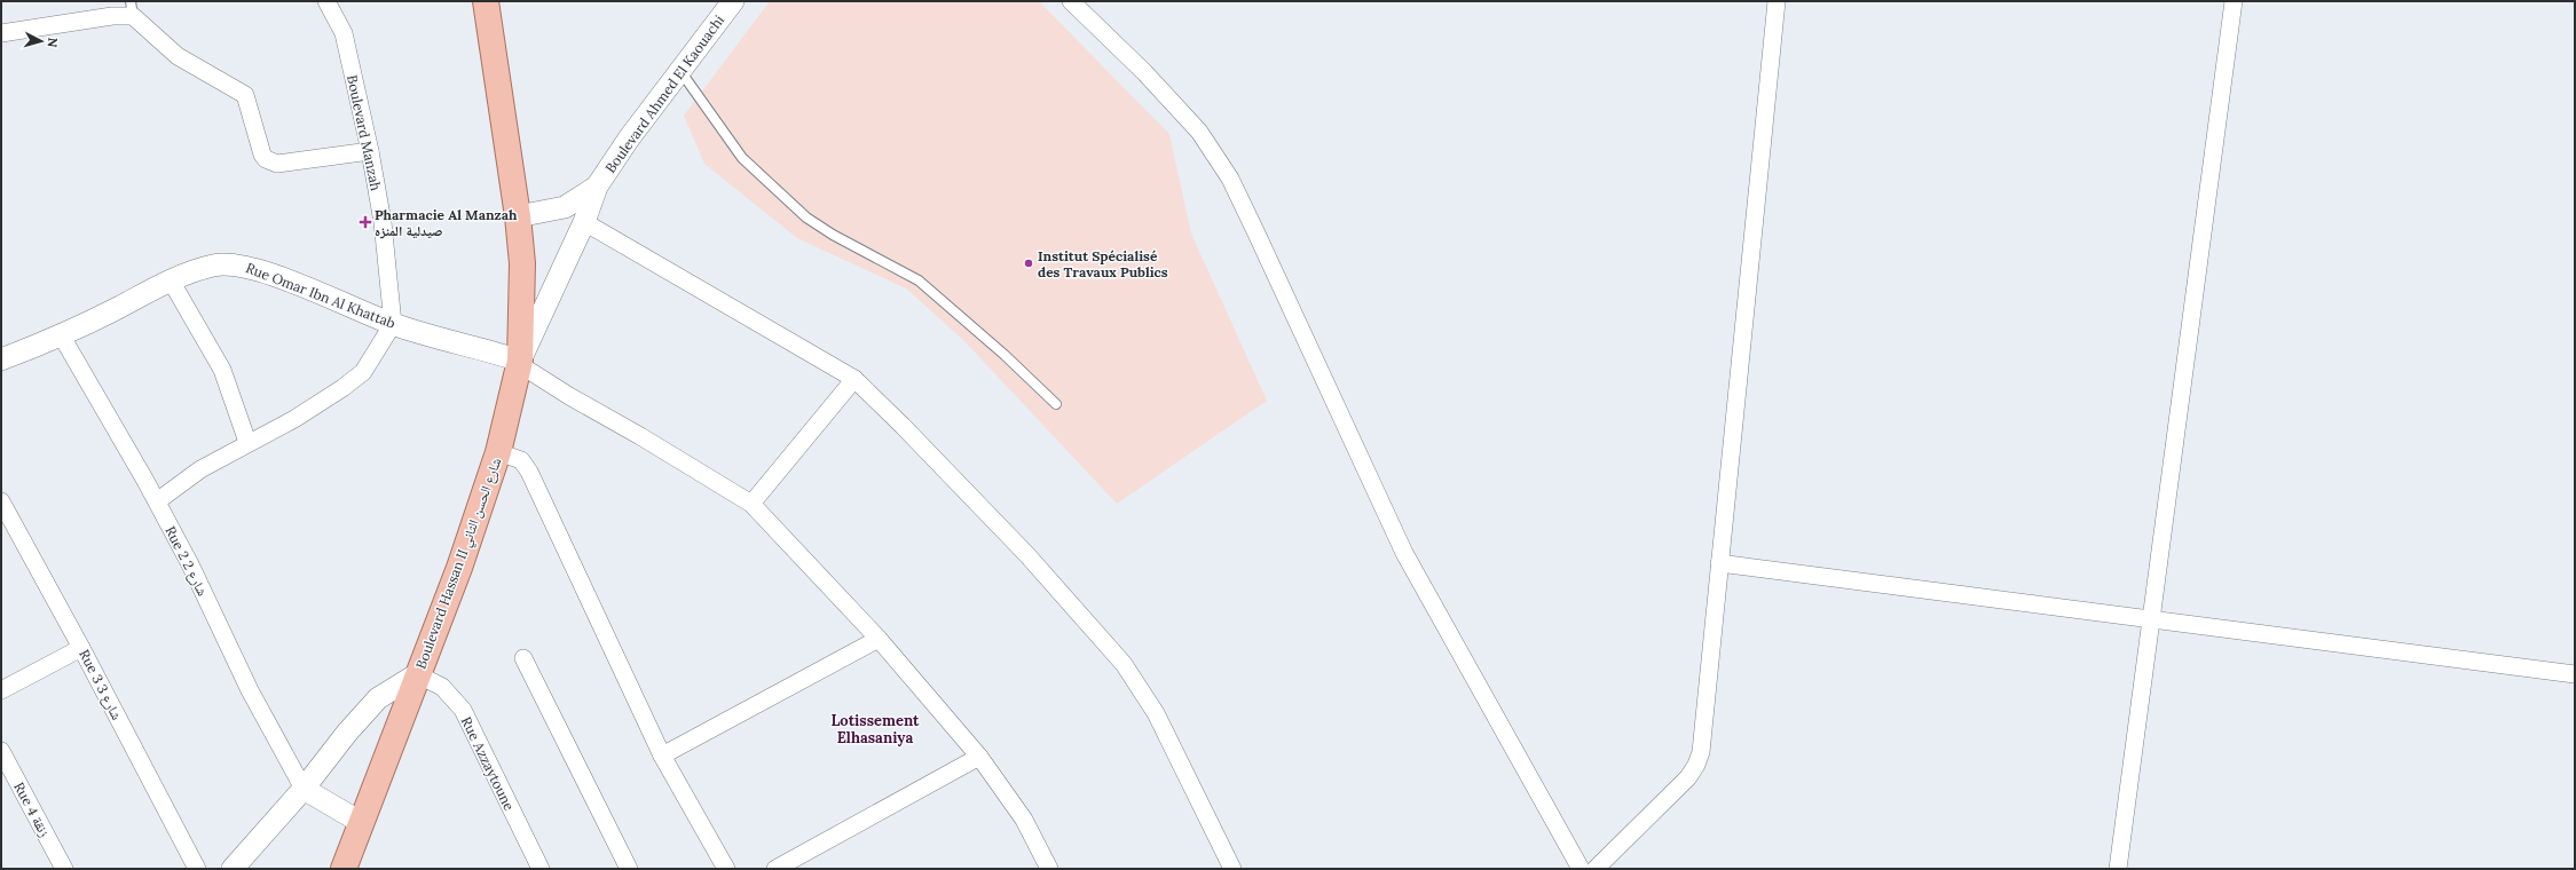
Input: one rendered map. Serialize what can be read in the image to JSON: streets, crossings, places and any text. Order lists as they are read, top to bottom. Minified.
{"streets":{"main road":["Boulevard Hassan II شارع الحسن الثاني"],"street":["Boulevard Ahmed El Kaouachi","Boulevard Manzah","Rue Omar Ibn Al Khattab","Rue 2 شارع 2","Rue 3 شارع 3","Rue Azzaytoune","Rue 4 زنقة"]},"crossings":[["Boulevard Ahmed El Kaouachi","Rue Omar Ibn Al Khattab"],["Boulevard Ahmed El Kaouachi","Boulevard Hassan II شارع الحسن الثاني"],["Boulevard Manzah","Rue Omar Ibn Al Khattab"],["Rue Omar Ibn Al Khattab","Rue 2 شارع 2"],["Rue Omar Ibn Al Khattab","Boulevard Hassan II شارع الحسن الثاني"],["Boulevard Hassan II شارع الحسن الثاني","Rue Azzaytoune"]],"districts":["Lotissement Elhasaniya"],"places":{"health":["Pharmacie Al Manzah صيدلية المنزه"],"other":["Institut Spécialisé des Travaux Publics"]},"north":"right"}
